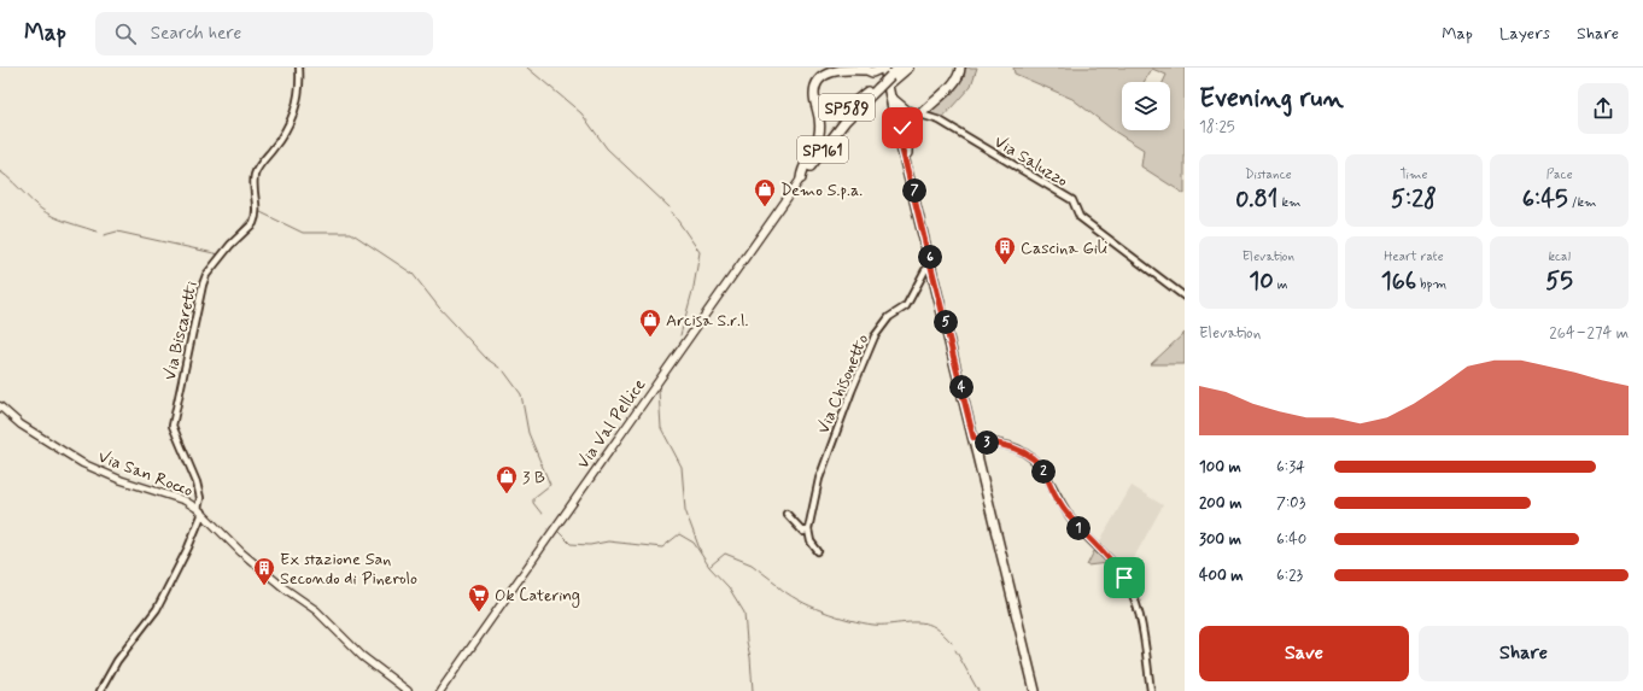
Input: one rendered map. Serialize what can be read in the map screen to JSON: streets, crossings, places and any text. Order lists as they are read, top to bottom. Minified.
{"streets":{"main road":["SP589","SP161"],"street":["Via Saluzzo","Via Biscaretti","Via Chisonetto","Via Val Pellice","Via San Rocco"]},"crossings":[["SP589","SP161"],["SP589","Via Saluzzo"],["SP589","Via Chisonetto"],["SP161","Via Val Pellice"],["Via Biscaretti","Via San Rocco"]],"places":{"shop":["Demo S.p.a.","Arcisa S.r.l.","3 B"],"building":["Cascina Gili","Ex stazione San Secondo di Pinerolo"],"supermarket":["Ok Catering"]},"page":{"header":"Map","search":"Search here","nav":["Map","Layers","Share"],"heading":["Evening run","18:25"],"stats":[["Distance","0.81 km"],["Time","5:28"],["Pace","6:45 /km"],["Elevation","10 m"],["Heart rate","166 bpm"],["kcal","55"]],"pins":["7","6","5","4","3","2","1"],"chart":["Elevation","264–274 m"],"list":[{"name":"100 m","note":"6:34"},{"name":"200 m","note":"7:03"},{"name":"300 m","note":"6:40"},{"name":"400 m","note":"6:23"}],"buttons":["Save","Share"]}}
